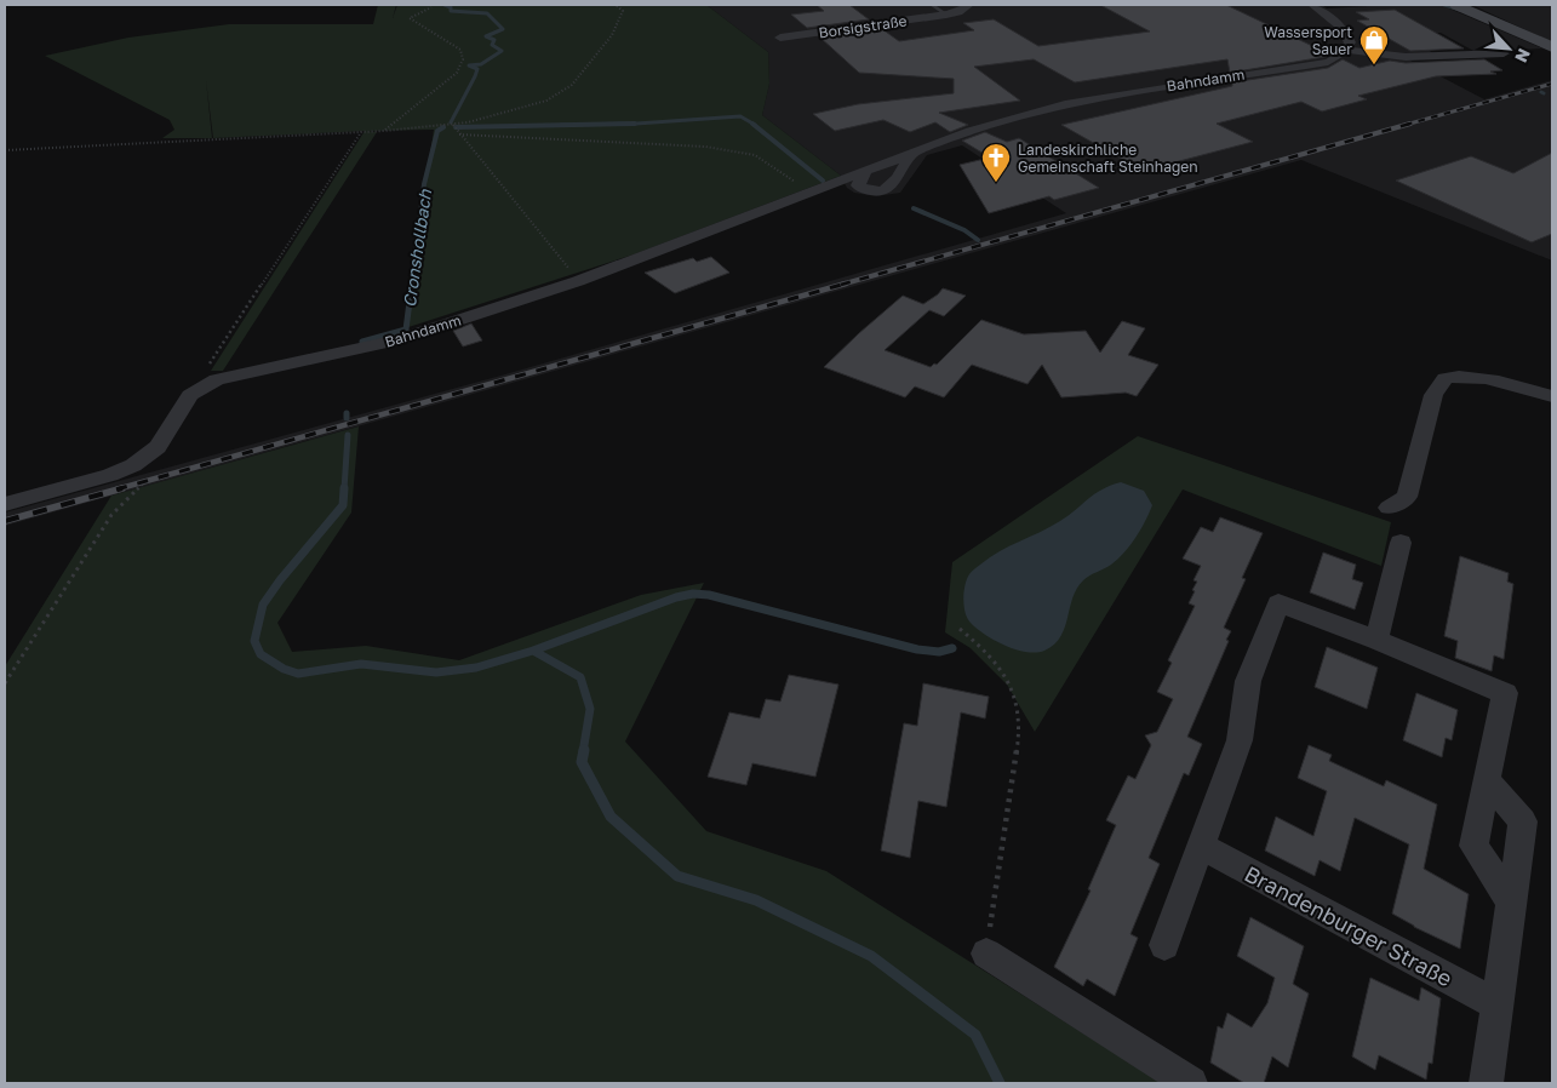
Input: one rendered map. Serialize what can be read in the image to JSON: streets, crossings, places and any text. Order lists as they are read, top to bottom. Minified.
{"streets":{"street":["Borsigstraße","Bahndamm","Brandenburger Straße"]},"water":["Cronshollbach"],"places":{"shop":["Wassersport Sauer"],"church":["Landeskirchliche Gemeinschaft Steinhagen"]},"north":"bottom right"}
